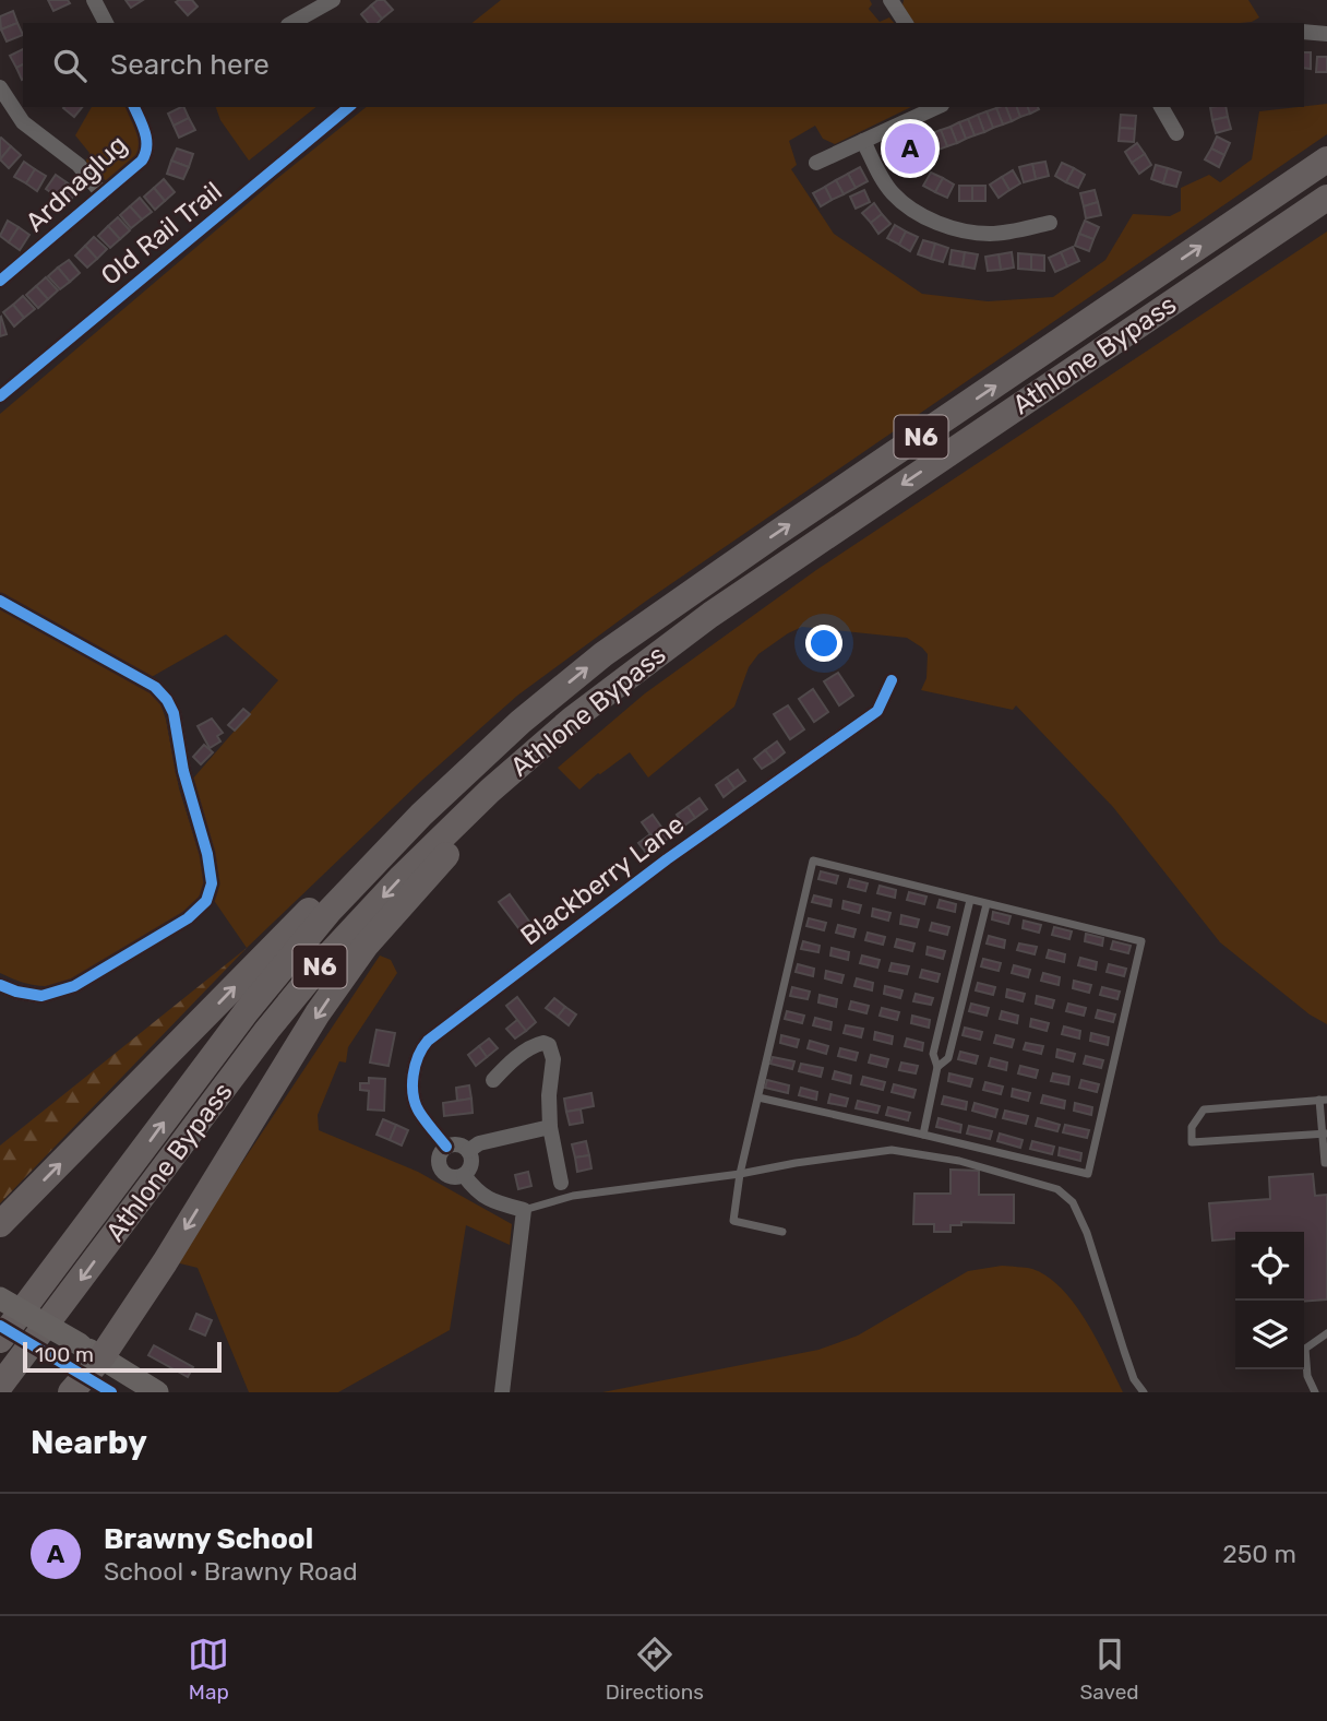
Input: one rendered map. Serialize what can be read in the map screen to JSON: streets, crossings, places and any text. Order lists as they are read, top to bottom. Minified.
{"streets":{"highway":["Athlone Bypass","N6"],"street":["Ardnaglug","Blackberry Lane"],"cycle path":["Old Rail Trail"]},"crossings":[["Athlone Bypass","N6"]],"scale_bar":"100 m","page":{"search":"Search here","pins":"A","scale":"100 m","heading":"Nearby","list":[{"mark":"A","name":"Brawny School","note":"School · Brawny Road","value":"250 m"}],"nav":["Map","Directions","Saved"]}}
